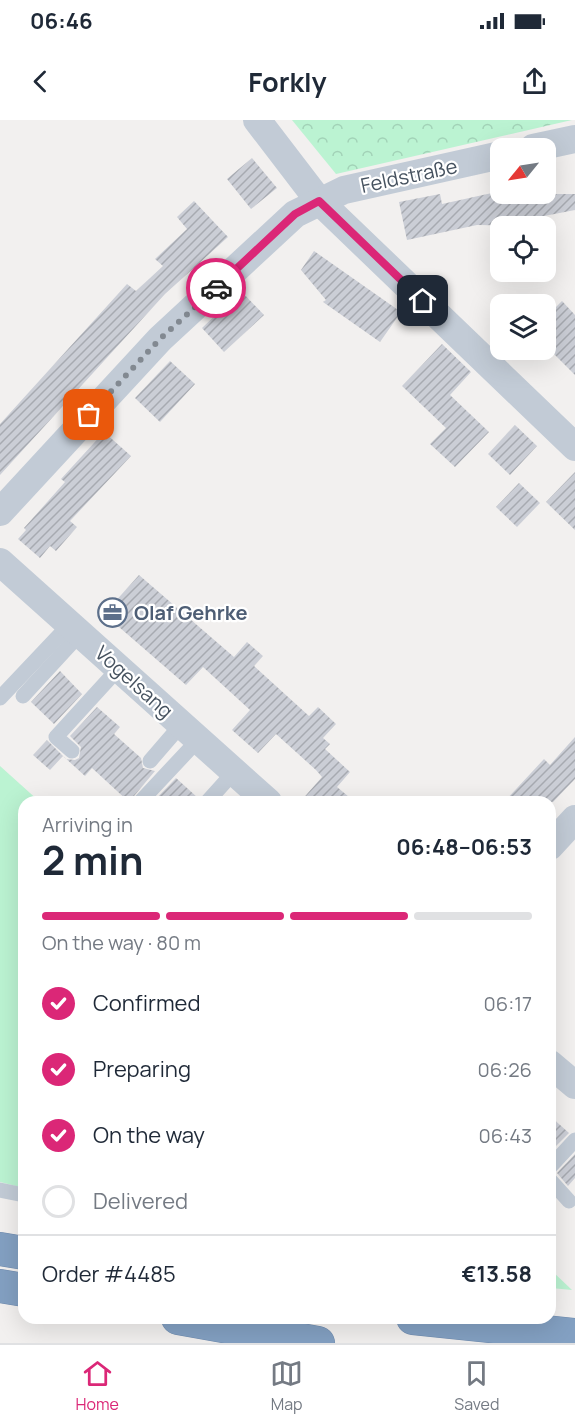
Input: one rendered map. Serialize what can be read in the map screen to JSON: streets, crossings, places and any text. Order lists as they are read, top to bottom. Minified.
{"streets":{"street":["Feldstraße","Vogelsang"]},"places":{"office":["Olaf Gehrke"]},"north":"bottom left","page":{"status":"06:46","header":"Forkly","heading":["2 min","Arriving in","06:48–06:53"],"panel":["Order #4485","€13.58"],"bar":"On the way · 80 m","list":[["Confirmed","06:17"],["Preparing","06:26"],["On the way","06:43"],"Delivered"],"tabs":["Home","Map","Saved"]}}
